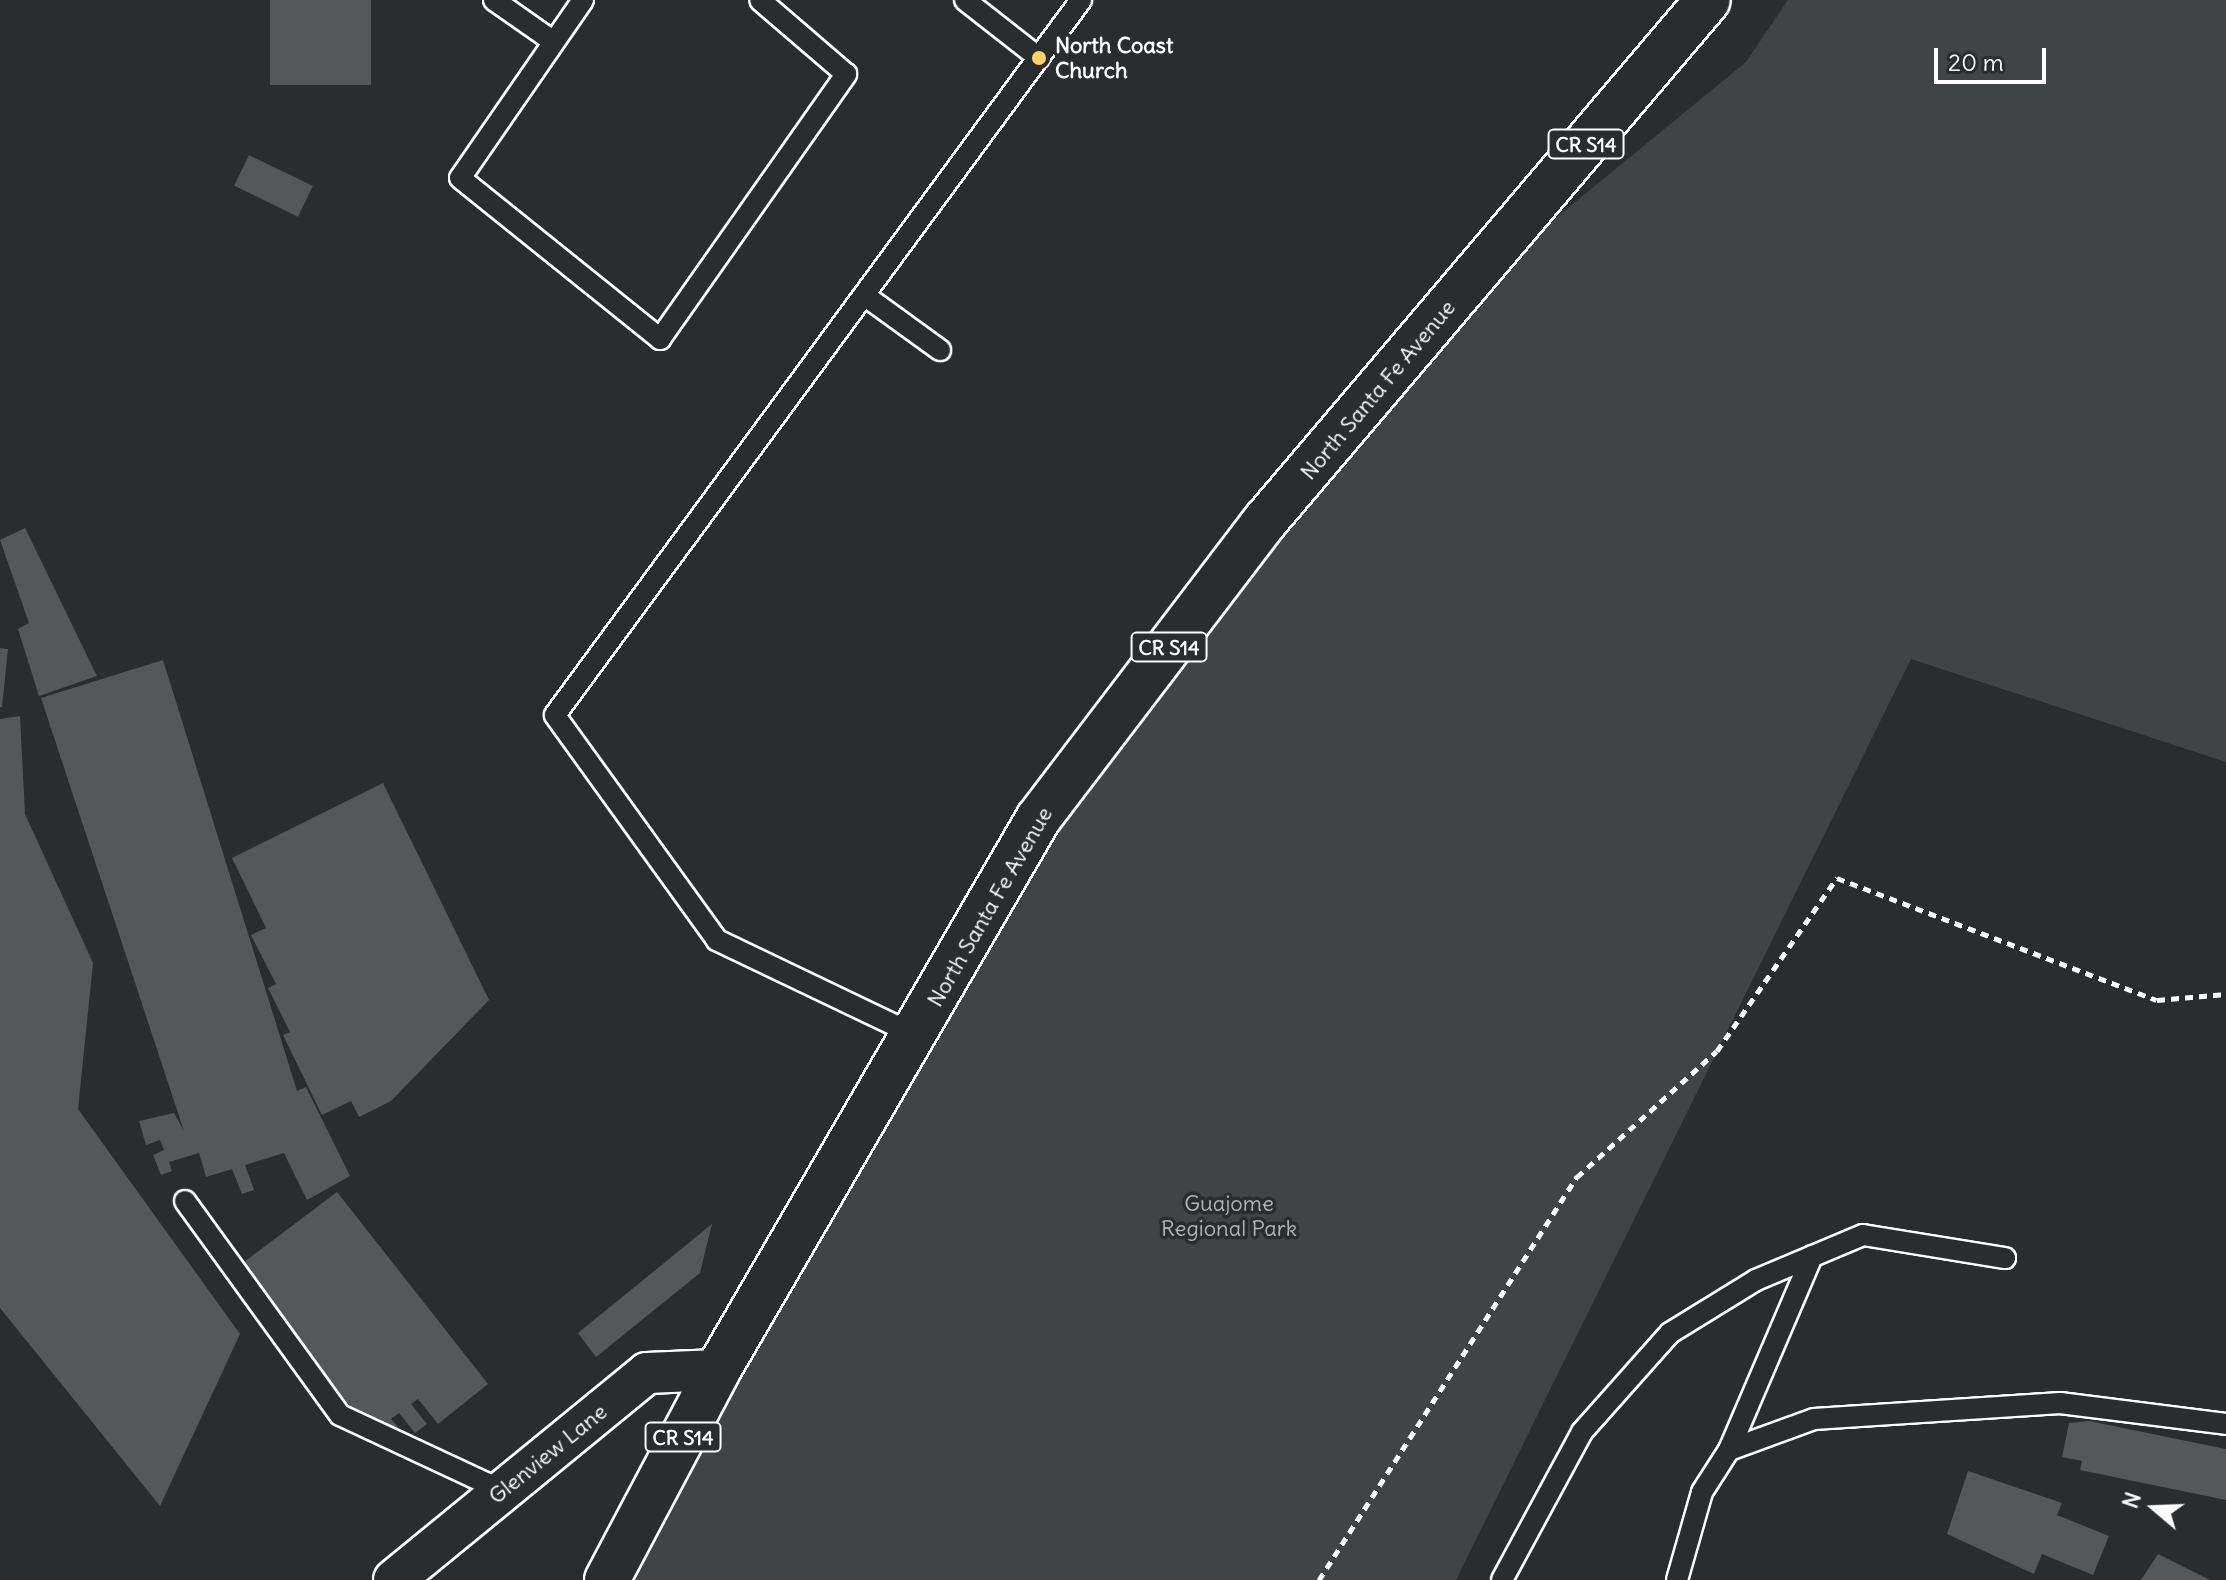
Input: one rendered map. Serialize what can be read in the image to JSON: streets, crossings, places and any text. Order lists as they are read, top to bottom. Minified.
{"streets":{"main road":["CR S14","North Santa Fe Avenue"],"street":["Glenview Lane"]},"crossings":[["North Santa Fe Avenue","Glenview Lane"]],"parks":["Guajome Regional Park"],"places":["North Coast Church"],"scale_bar":"20 m","north":"left"}
